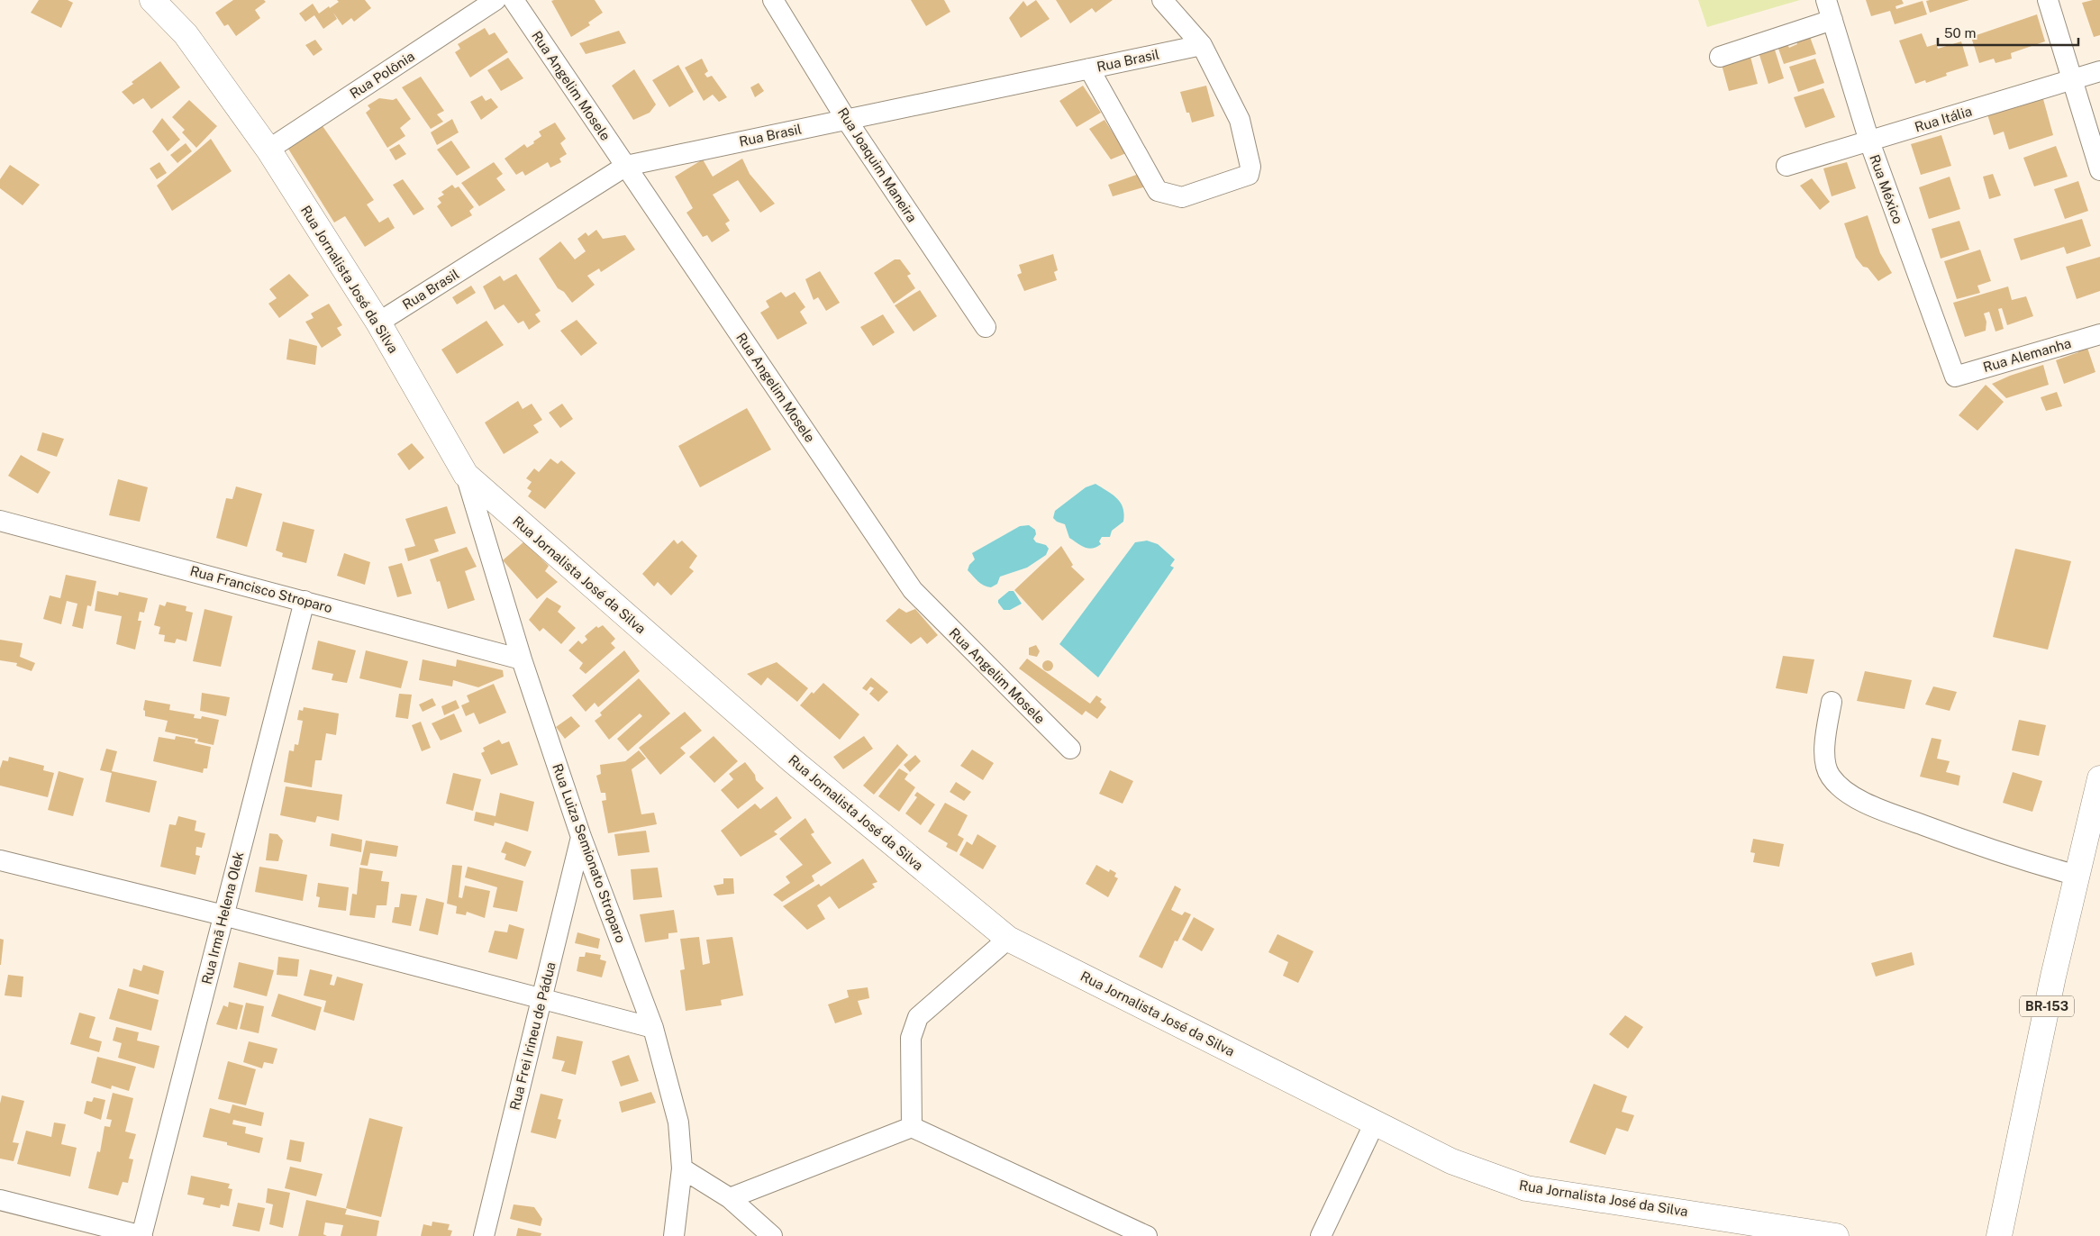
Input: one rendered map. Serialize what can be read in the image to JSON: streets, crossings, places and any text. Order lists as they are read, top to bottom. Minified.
{"streets":{"main road":["Rua Jornalista José da Silva","BR-153"],"street":["Rua Brasil","Rua Polônia","Rua Angelim Mosele","Rua Itália","Rua Joaquim Maneira","Rua México","Rua Alemanha","Rua Francisco Stroparo","Rua Luiza Semionato Stroparo","Rua Irmã Helena Olek","Rua Frei Irineu de Pádua"]},"crossings":[["Rua Brasil","Rua Angelim Mosele"],["Rua Brasil","Rua Joaquim Maneira"],["Rua Brasil","Rua Jornalista José da Silva"],["Rua Polônia","Rua Jornalista José da Silva"],["Rua Itália","Rua México"],["Rua México","Rua Alemanha"],["Rua Jornalista José da Silva","Rua Luiza Semionato Stroparo"],["Rua Francisco Stroparo","Rua Luiza Semionato Stroparo"],["Rua Francisco Stroparo","Rua Irmã Helena Olek"],["Rua Luiza Semionato Stroparo","Rua Frei Irineu de Pádua"]],"scale_bar":"50 m"}
